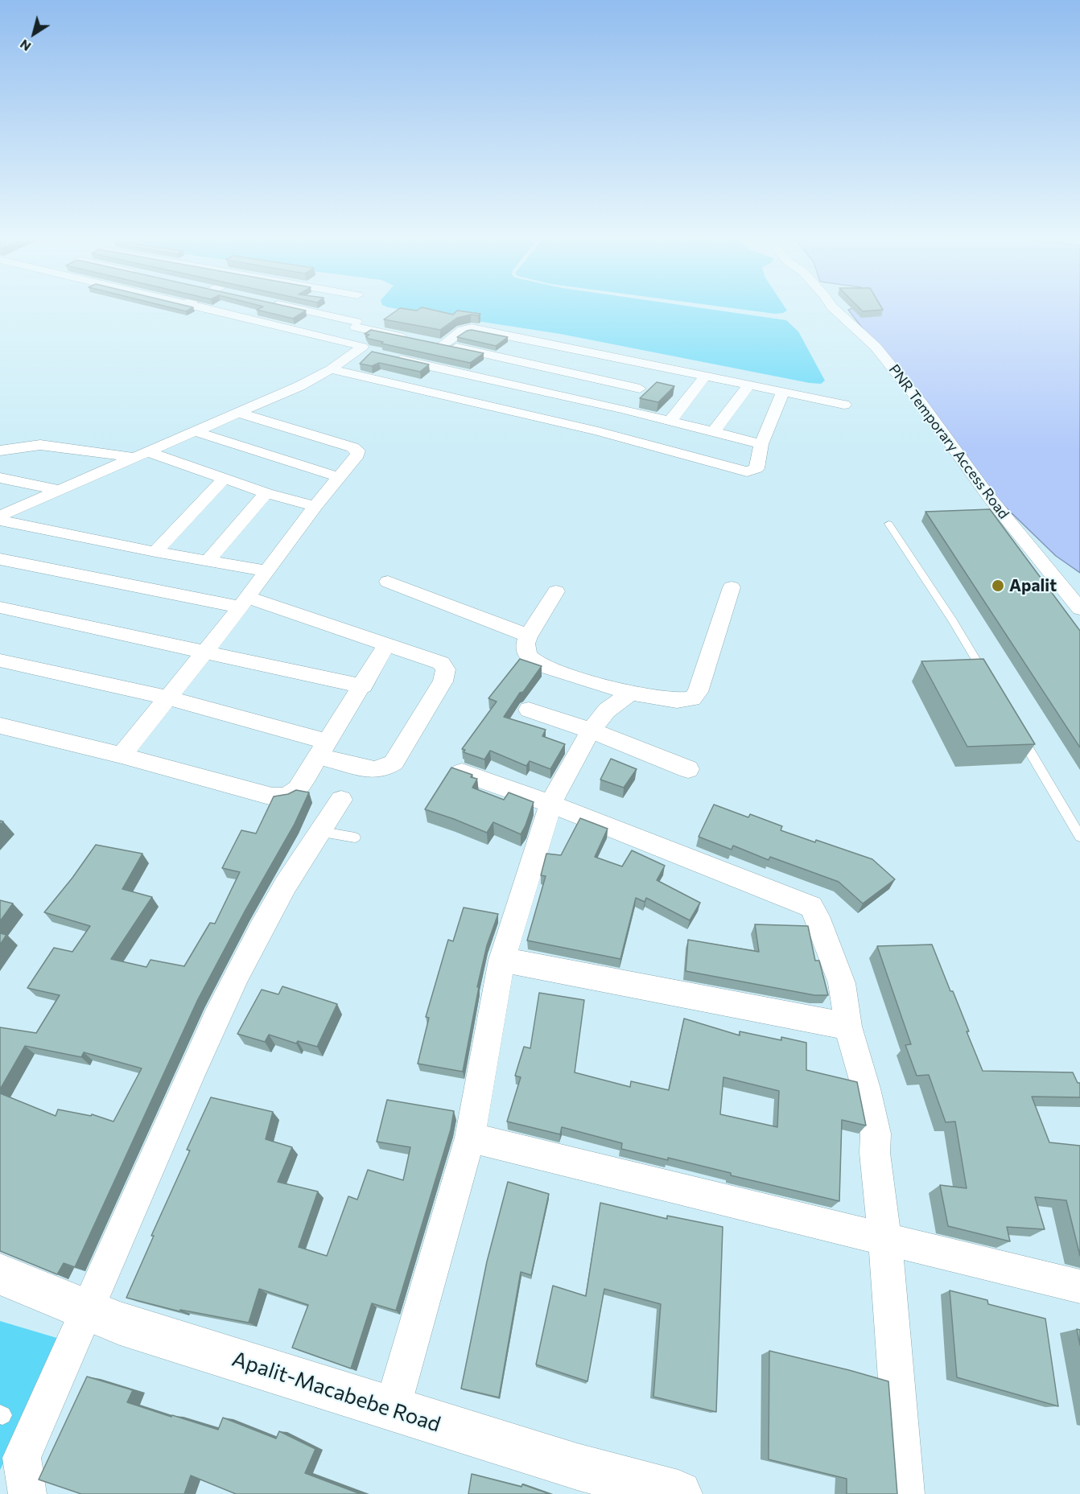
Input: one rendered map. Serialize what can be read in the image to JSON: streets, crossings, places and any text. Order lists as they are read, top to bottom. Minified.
{"streets":{"main road":["Apalit-Macabebe Road"],"street":["PNR Temporary Access Road"]},"places":["Apalit"],"north":"bottom left"}
